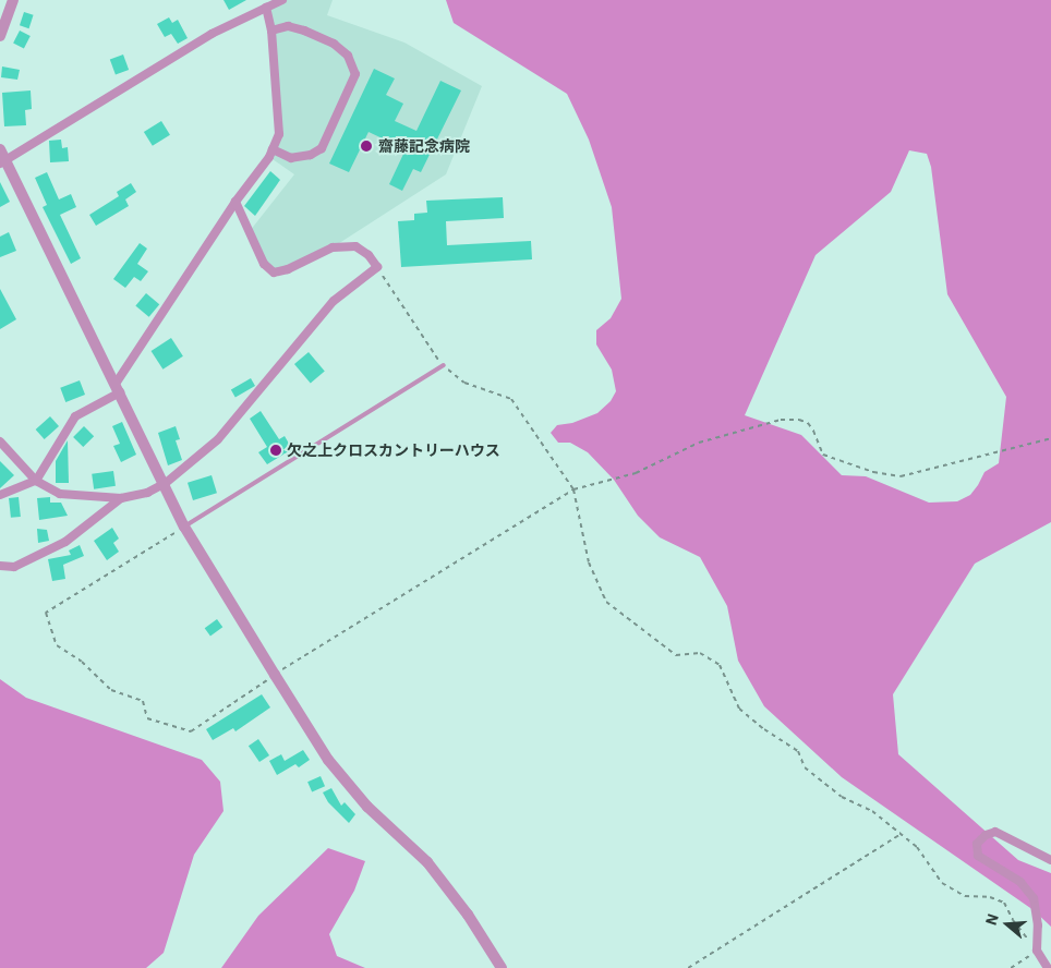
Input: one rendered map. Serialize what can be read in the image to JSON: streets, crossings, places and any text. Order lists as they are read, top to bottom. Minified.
{"places":["齋藤記念病院","欠之上クロスカントリーハウス"],"north":"left"}
